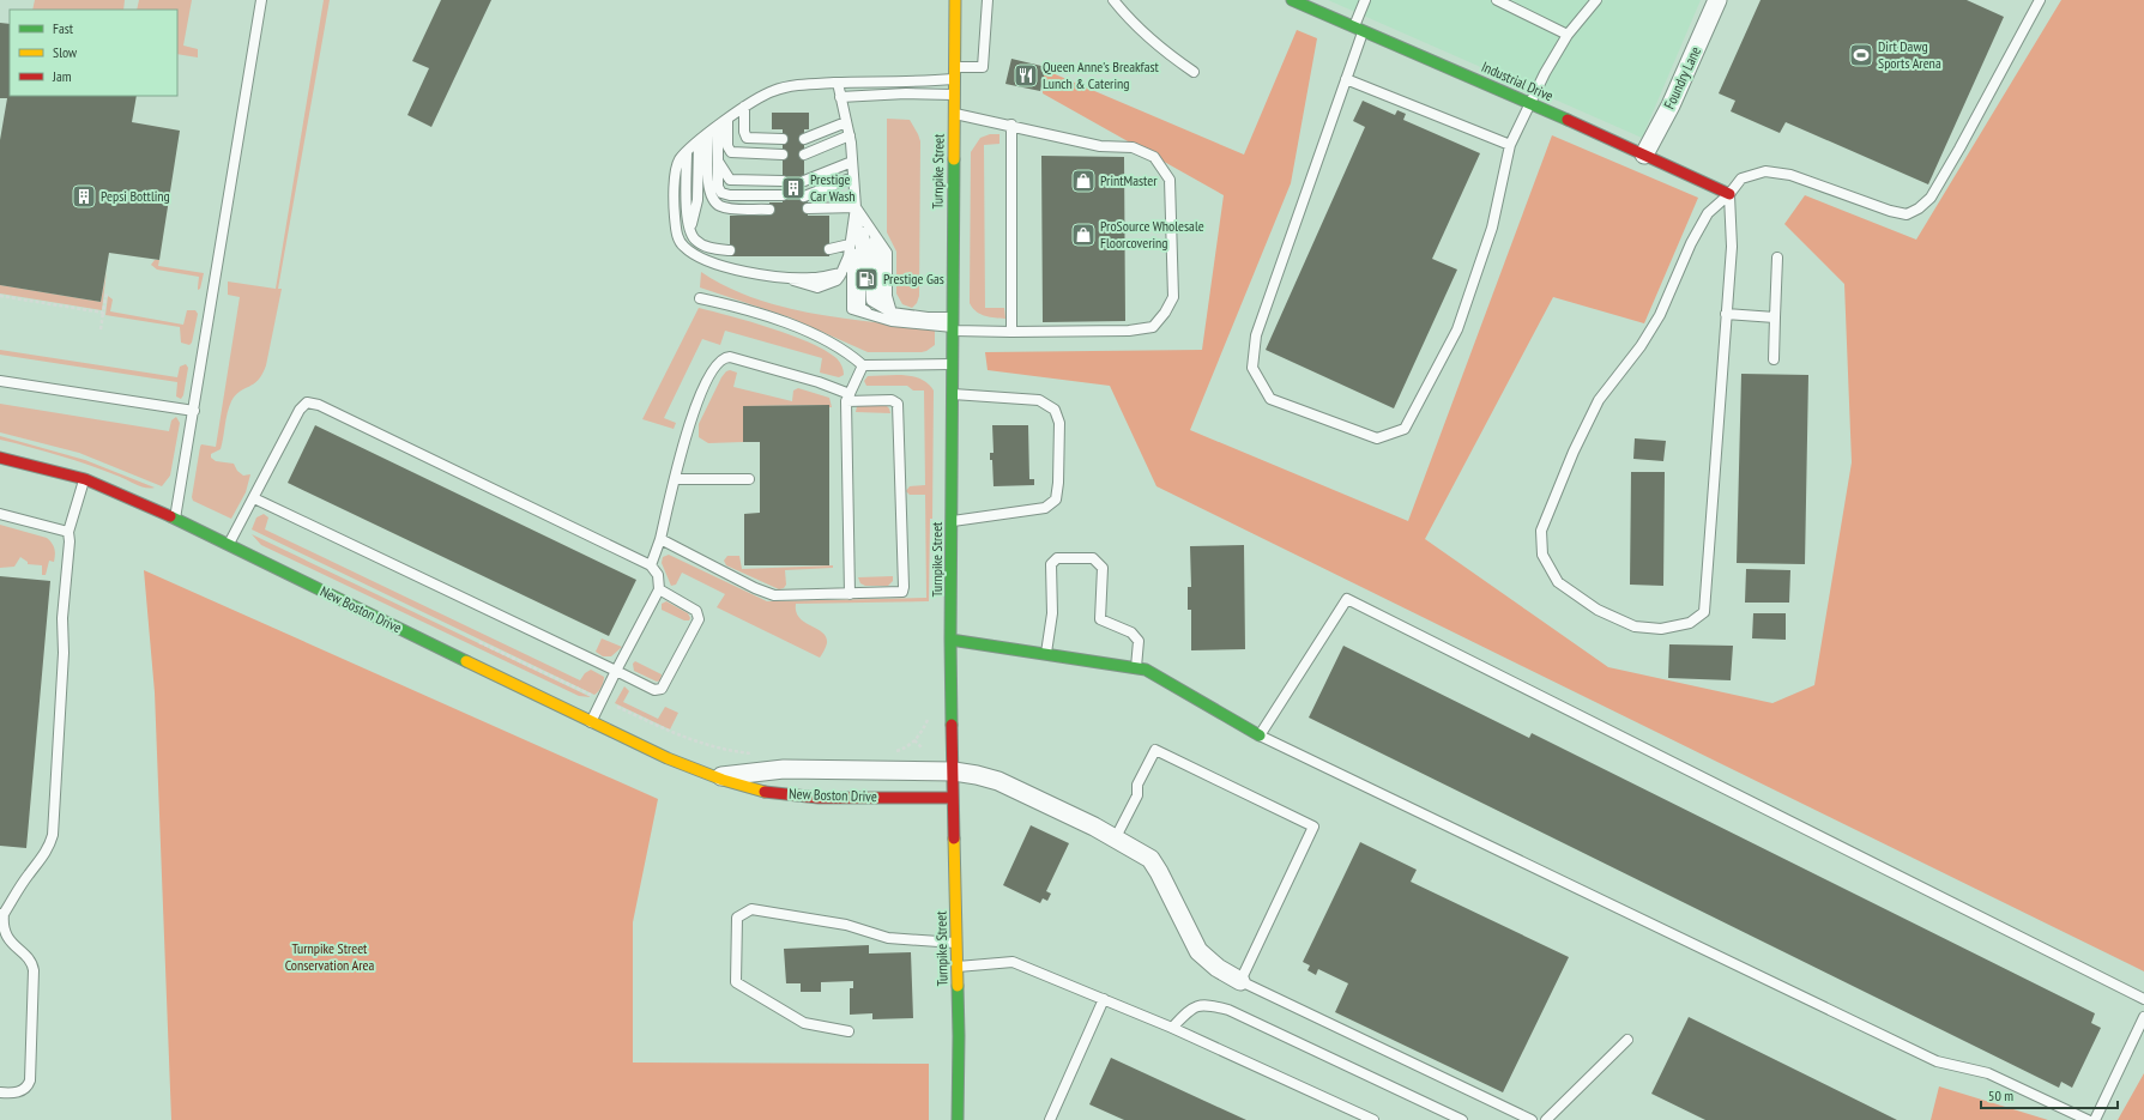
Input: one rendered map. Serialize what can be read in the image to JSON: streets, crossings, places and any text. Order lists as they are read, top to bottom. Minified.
{"streets":{"street":["Foundry Lane","Industrial Drive","Turnpike Street","New Boston Drive"]},"crossings":[["Foundry Lane","Industrial Drive"],["Turnpike Street","New Boston Drive"]],"parks":["Turnpike Street Conservation Area"],"places":{"sports":["Dirt Dawg Sports Arena"],"restaurant":["Queen Anne's Breakfast Lunch & Catering"],"shop":["PrintMaster","ProSource Wholesale Floorcovering"],"building":["Prestige Car Wash","Pepsi Bottling"],"fuel station":["Prestige Gas"]},"legend":["Fast","Slow","Jam"],"scale_bar":"50 m"}
